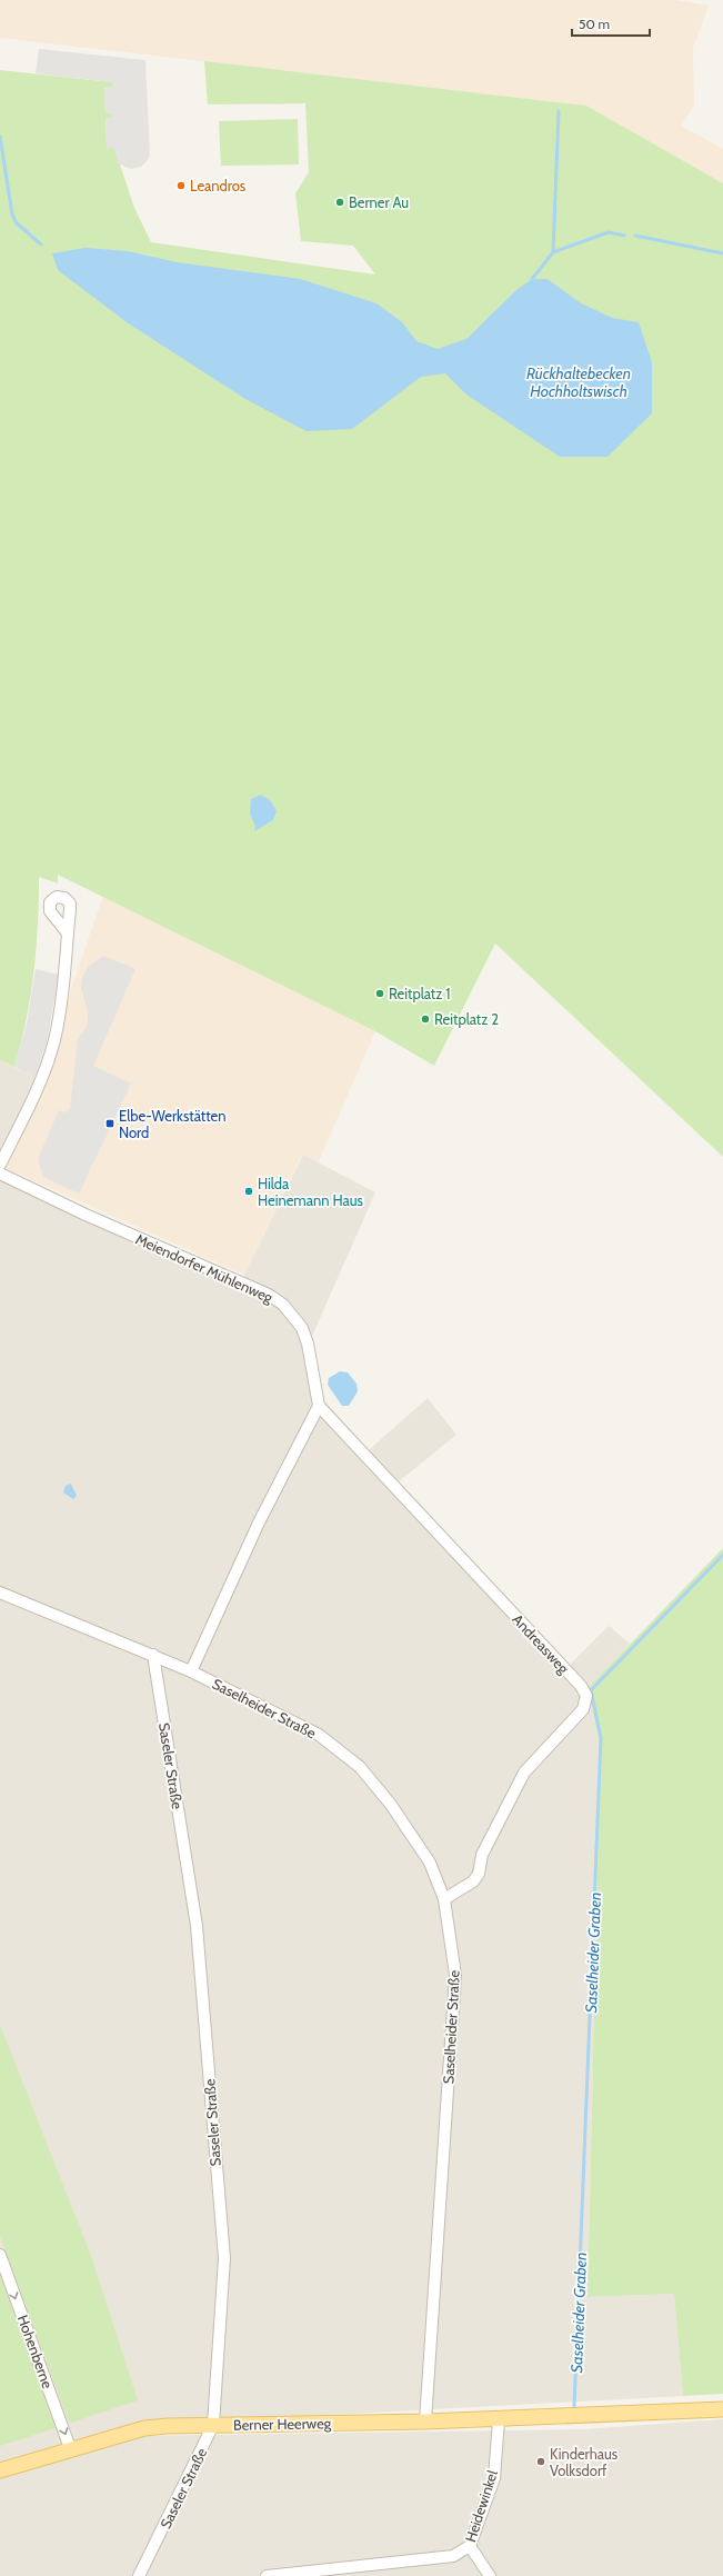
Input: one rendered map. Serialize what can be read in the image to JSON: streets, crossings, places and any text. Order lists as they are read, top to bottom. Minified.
{"streets":{"main road":["Berner Heerweg"],"street":["Meiendorfer Mühlenweg","Andreasweg","Saselheider Straße","Saseler Straße","Hohenberne","Heidewinkel"]},"crossings":[["Meiendorfer Mühlenweg","Andreasweg"],["Andreasweg","Saselheider Straße"],["Saselheider Straße","Saseler Straße"],["Saselheider Straße","Berner Heerweg"],["Saseler Straße","Berner Heerweg"],["Hohenberne","Berner Heerweg"],["Berner Heerweg","Heidewinkel"]],"one_way":["Hohenberne"],"water":["Rückhaltebecken Hochholtswisch","Saselheider Graben"],"places":{"other":["Leandros","Berner Au","Reitplatz 1","Reitplatz 2","Hilda Heinemann Haus","Kinderhaus Volksdorf"],"transit":["Elbe-Werkstätten Nord"]},"scale_bar":"50 m"}
